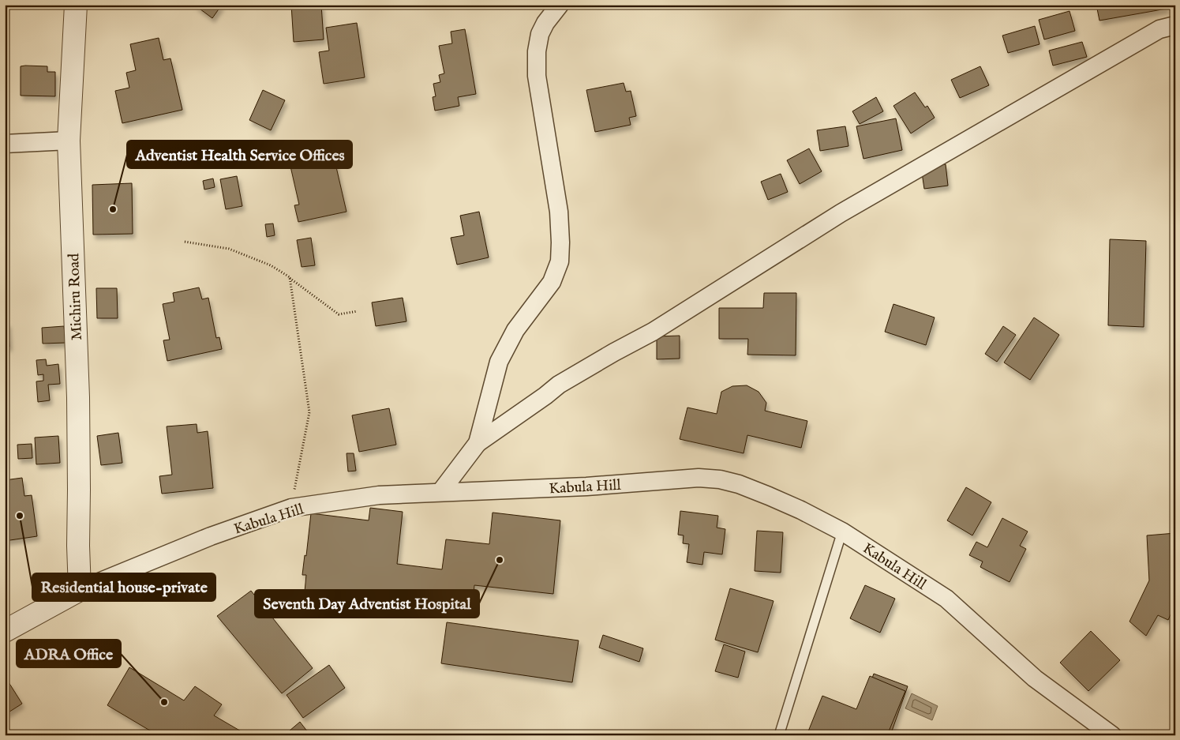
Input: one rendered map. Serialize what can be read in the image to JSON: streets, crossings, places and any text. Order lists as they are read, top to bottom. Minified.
{"streets":{"street":["Michiru Road","Kabula Hill"]},"crossings":[["Michiru Road","Kabula Hill"]],"places":["Adventist Health Service Offices","Residential house-private","Seventh Day Adventist Hospital","ADRA Office"]}
